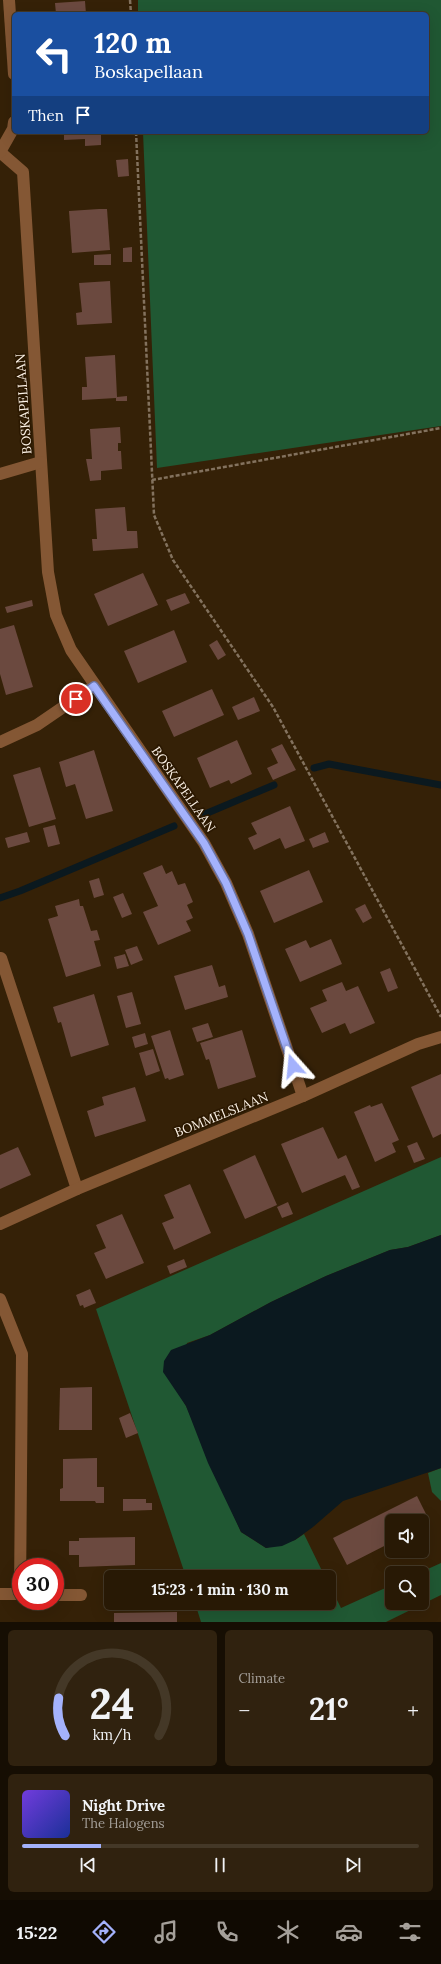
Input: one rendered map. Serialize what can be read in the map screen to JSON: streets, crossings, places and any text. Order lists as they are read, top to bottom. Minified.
{"streets":{"street":["BOSKAPELLAAN","BOMMELSLAAN"]},"crossings":[["BOSKAPELLAAN","BOMMELSLAAN"]],"page":{"turn":["120 m","Boskapellaan"],"then":"Then","limit":"30","trip":"15:23 · 1 min · 130 m","tile":"Climate","heat":["−","21°","+"],"song":["Night Drive","The Halogens"],"tabs":"15:22","gauge":["24","km/h"]}}
